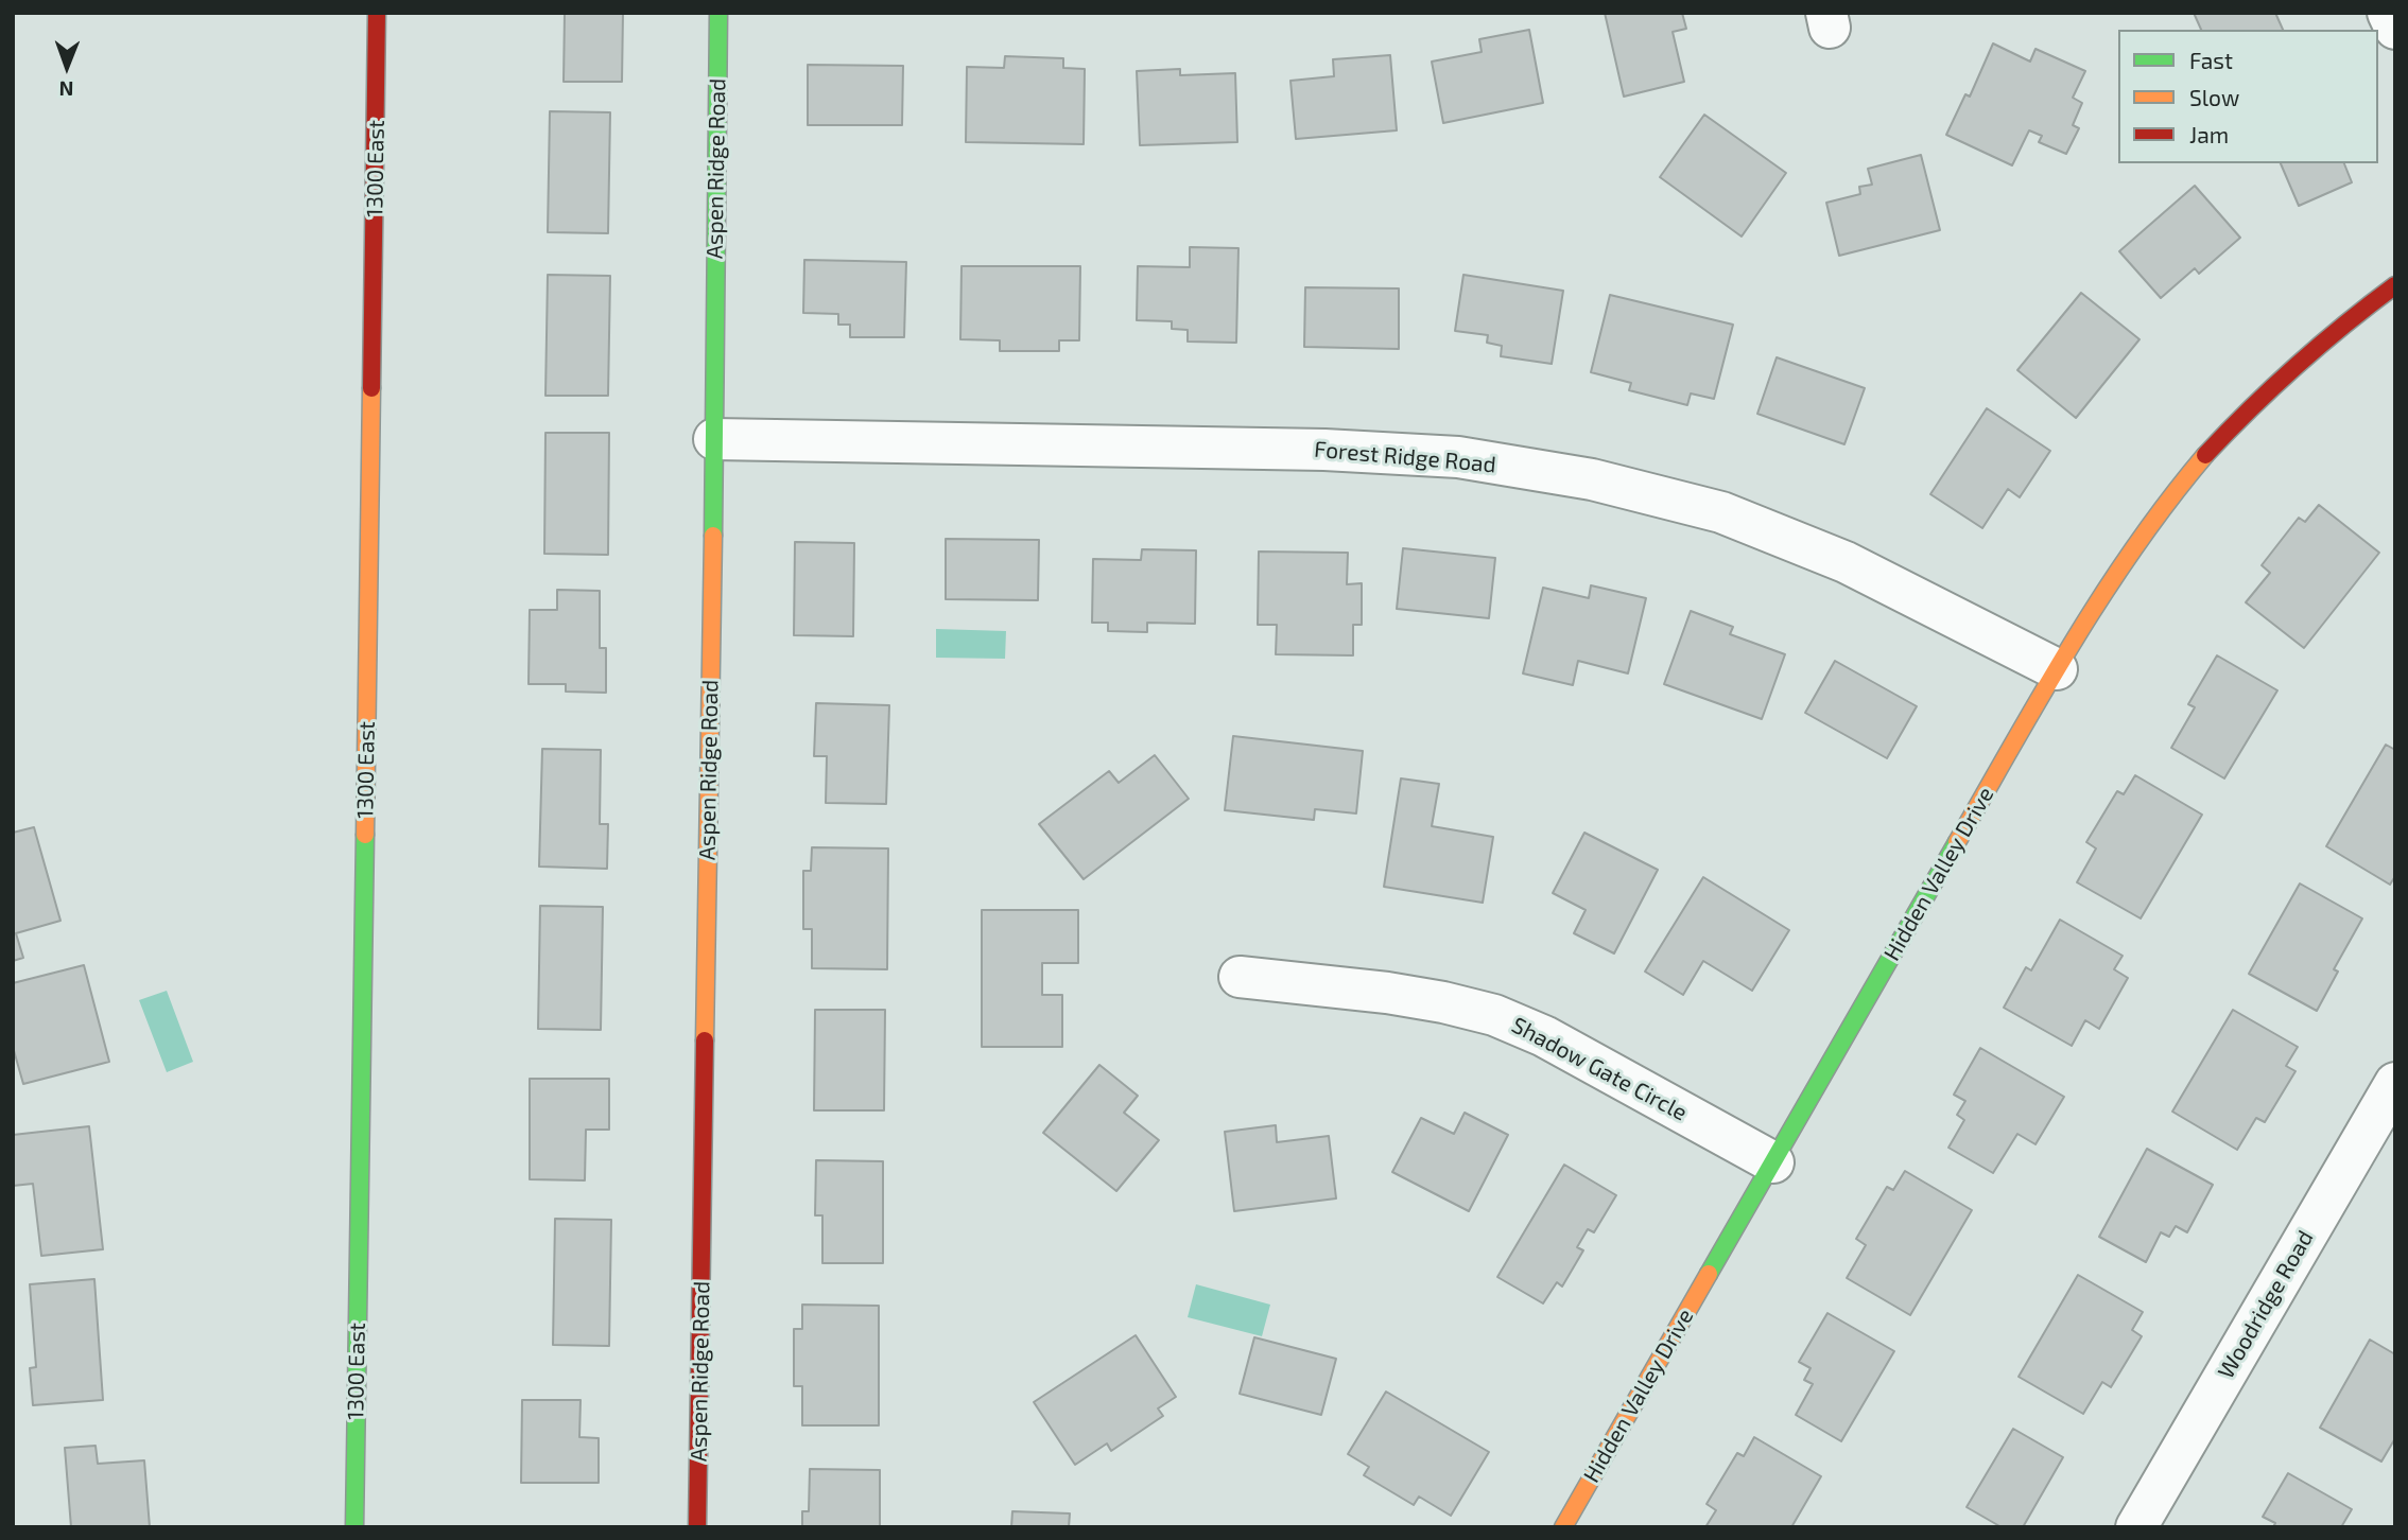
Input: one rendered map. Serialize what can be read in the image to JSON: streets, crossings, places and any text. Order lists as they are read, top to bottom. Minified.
{"streets":{"street":["1300 East","Aspen Ridge Road","Forest Ridge Road","Hidden Valley Drive","Shadow Gate Circle","Woodridge Road"]},"crossings":[["Aspen Ridge Road","Forest Ridge Road"],["Forest Ridge Road","Hidden Valley Drive"],["Hidden Valley Drive","Shadow Gate Circle"]],"legend":["Fast","Slow","Jam"],"north":"bottom"}
